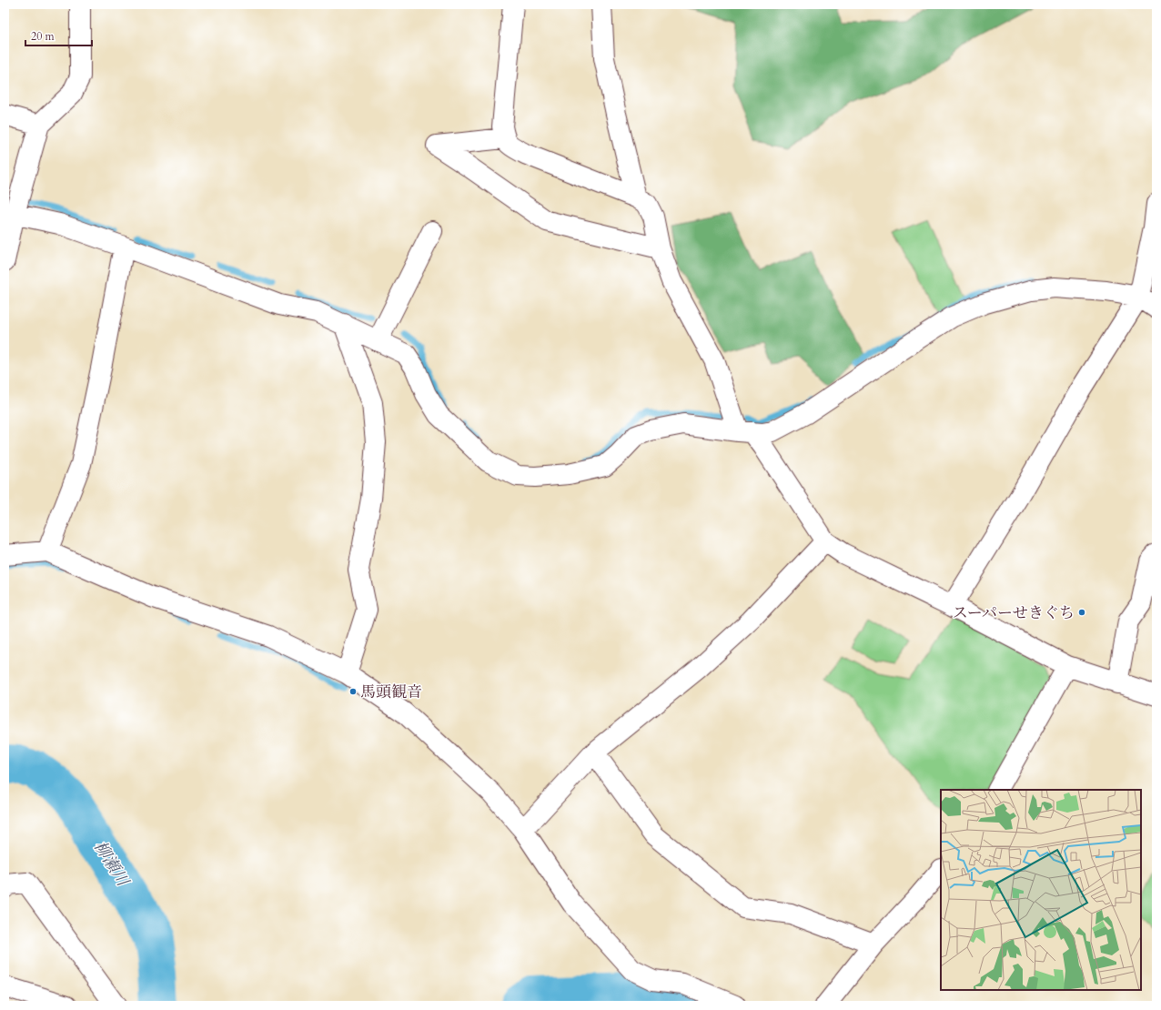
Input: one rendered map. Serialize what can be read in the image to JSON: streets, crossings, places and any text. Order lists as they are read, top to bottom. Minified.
{"water":["柳瀬川"],"places":["スーパーせきぐち","馬頭観音"],"scale_bar":"20 m"}
